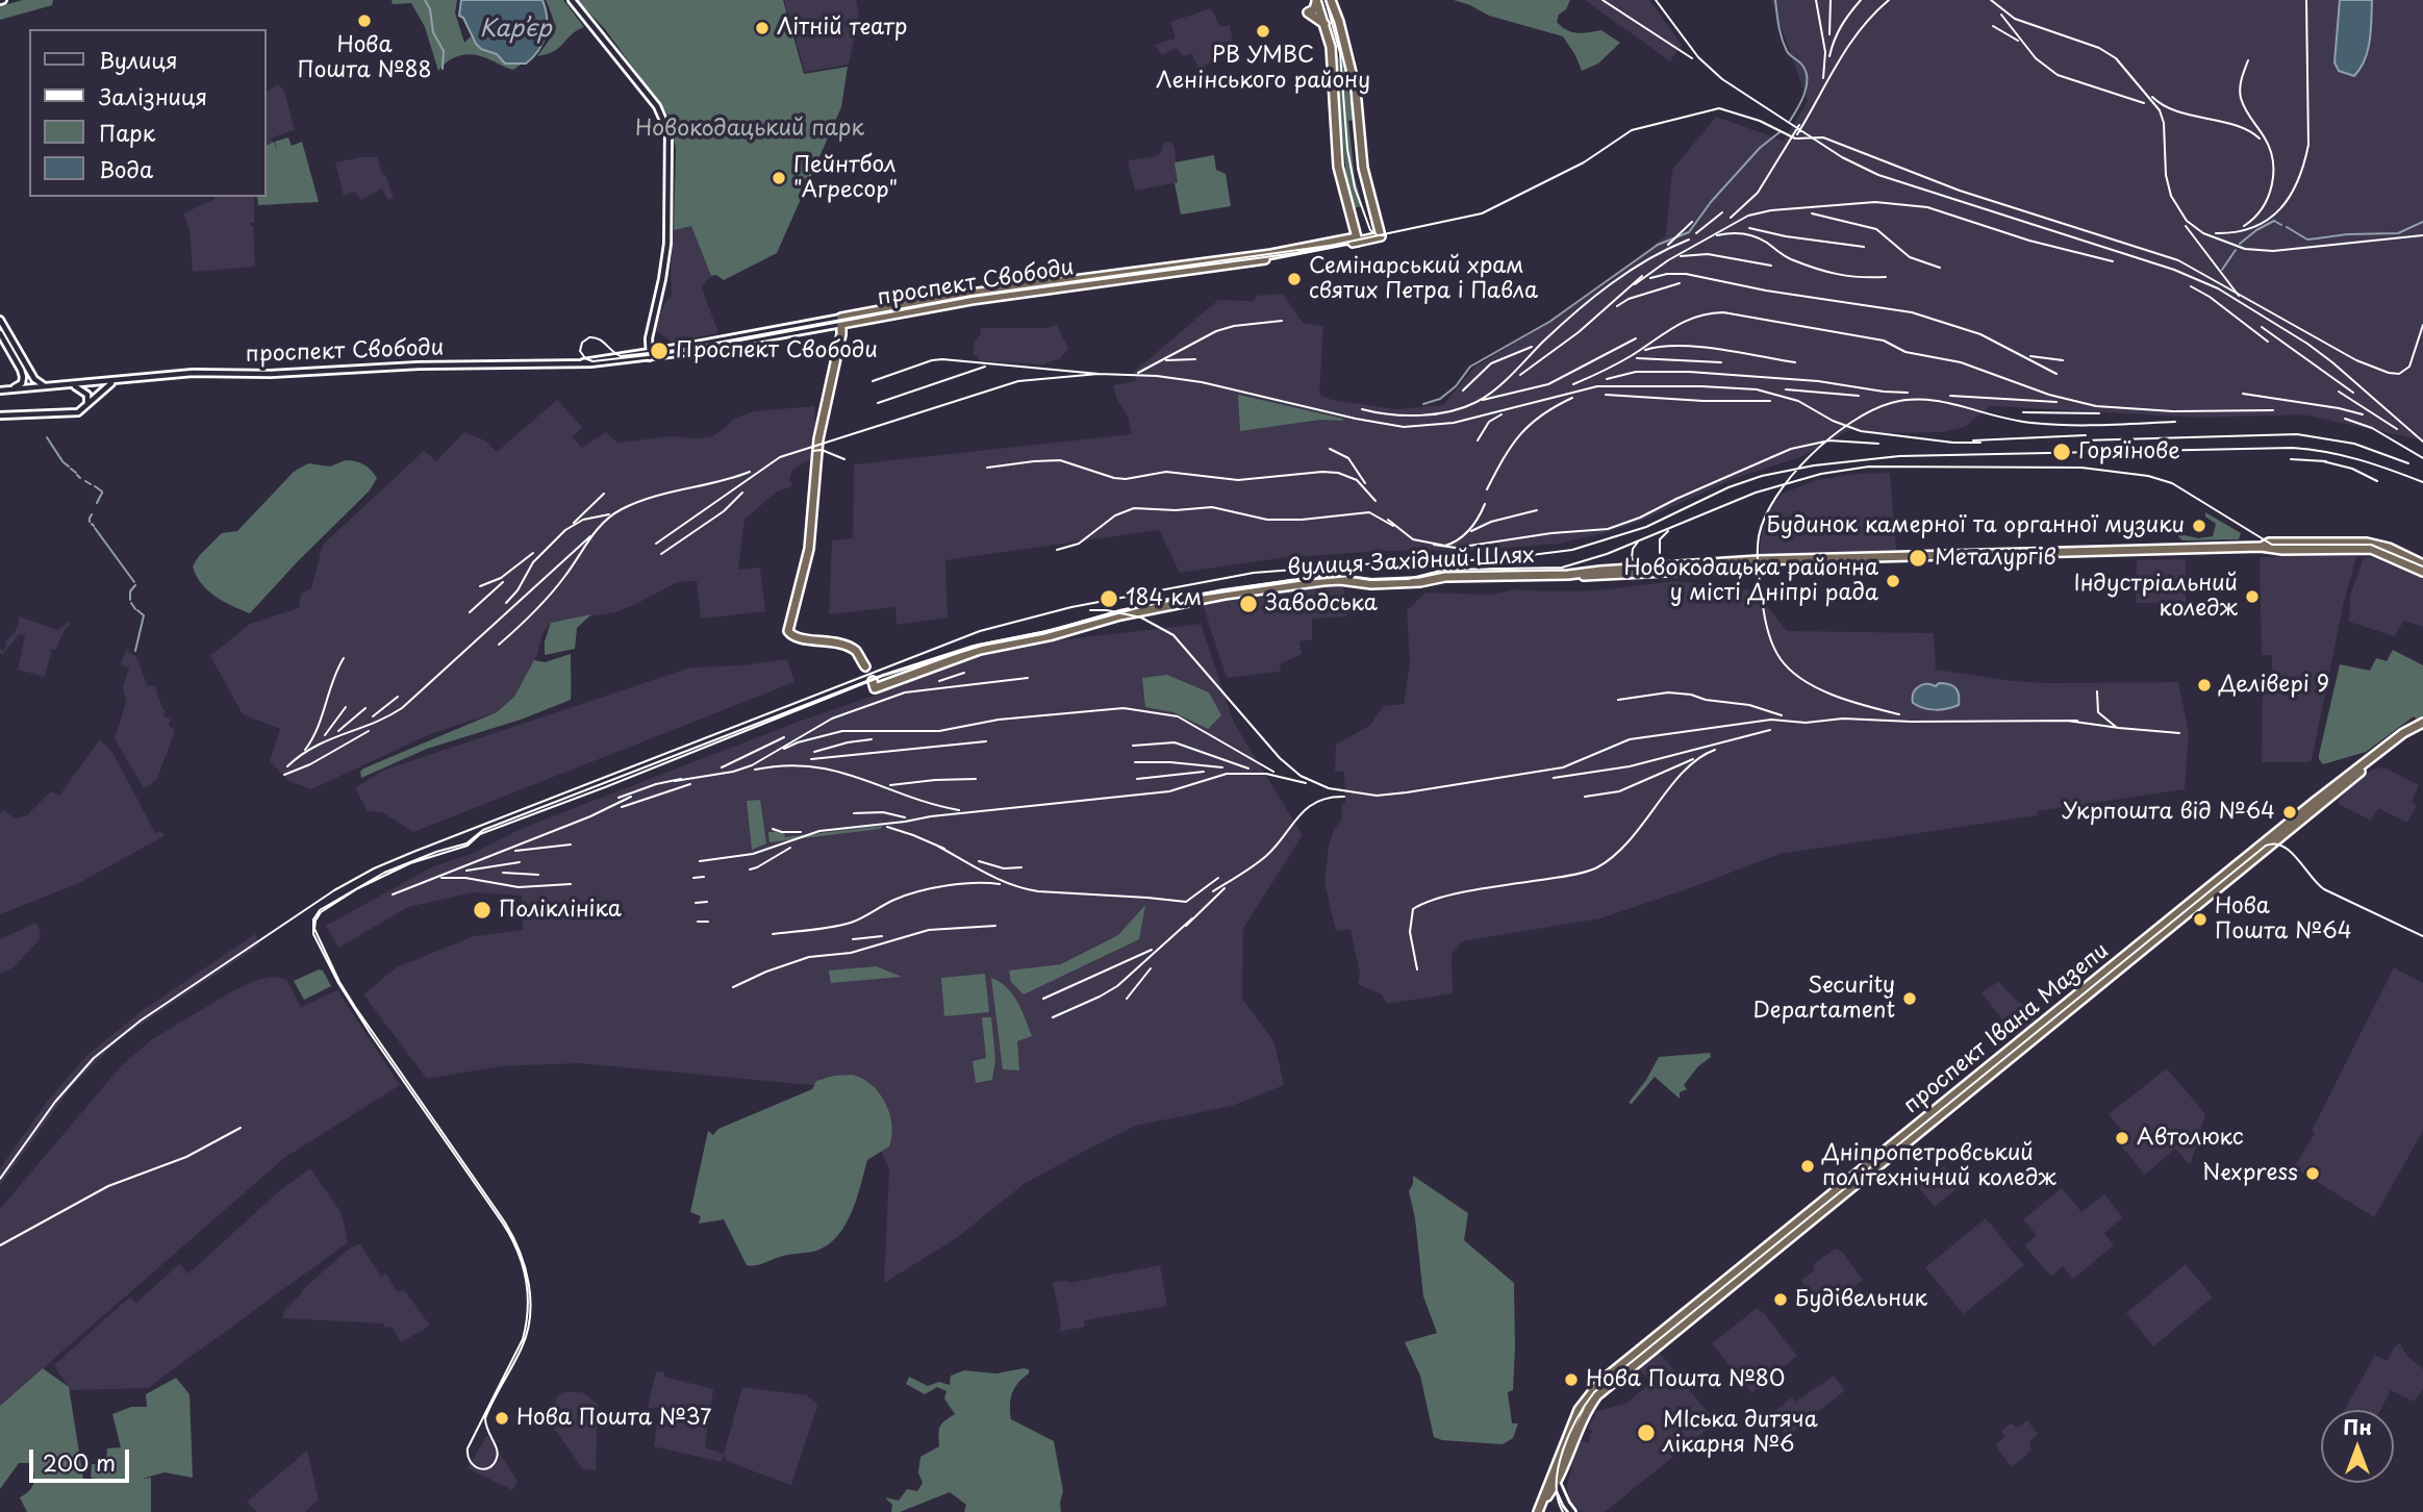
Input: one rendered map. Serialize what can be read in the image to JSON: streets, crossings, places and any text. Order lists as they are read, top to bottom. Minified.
{"streets":{"highway":["проспект Свободи","вулиця Західний Шлях","проспект Івана Мазепи"]},"water":["Кар’єр"],"parks":["Новокодацький парк"],"places":["Нова Пошта №88","Лiтнiй театр","РВ УМВС Ленінського району","Пейнтбол \"Агресор\"","Семінарський храм святих Петра і Павла","Проспект Свободи","Горяїнове","Будинок камерної та органної музики","Металургів","Новокодацька районна у місті Дніпрі рада","Індустріальний коледж","184 км","Заводська","Делівері 9","Укрпошта від №64","Поліклініка","Нова Пошта №64","Security Departament","Автолюкс","Дніпропетровський політехнічний коледж","Nexpress","Будівельник","Нова Пошта №80","Нова Пошта №37","МІська дитяча лікарня №6"],"legend":["Вулиця","Залізниця","Парк","Вода"],"scale_bar":"200 m","north":"top"}
